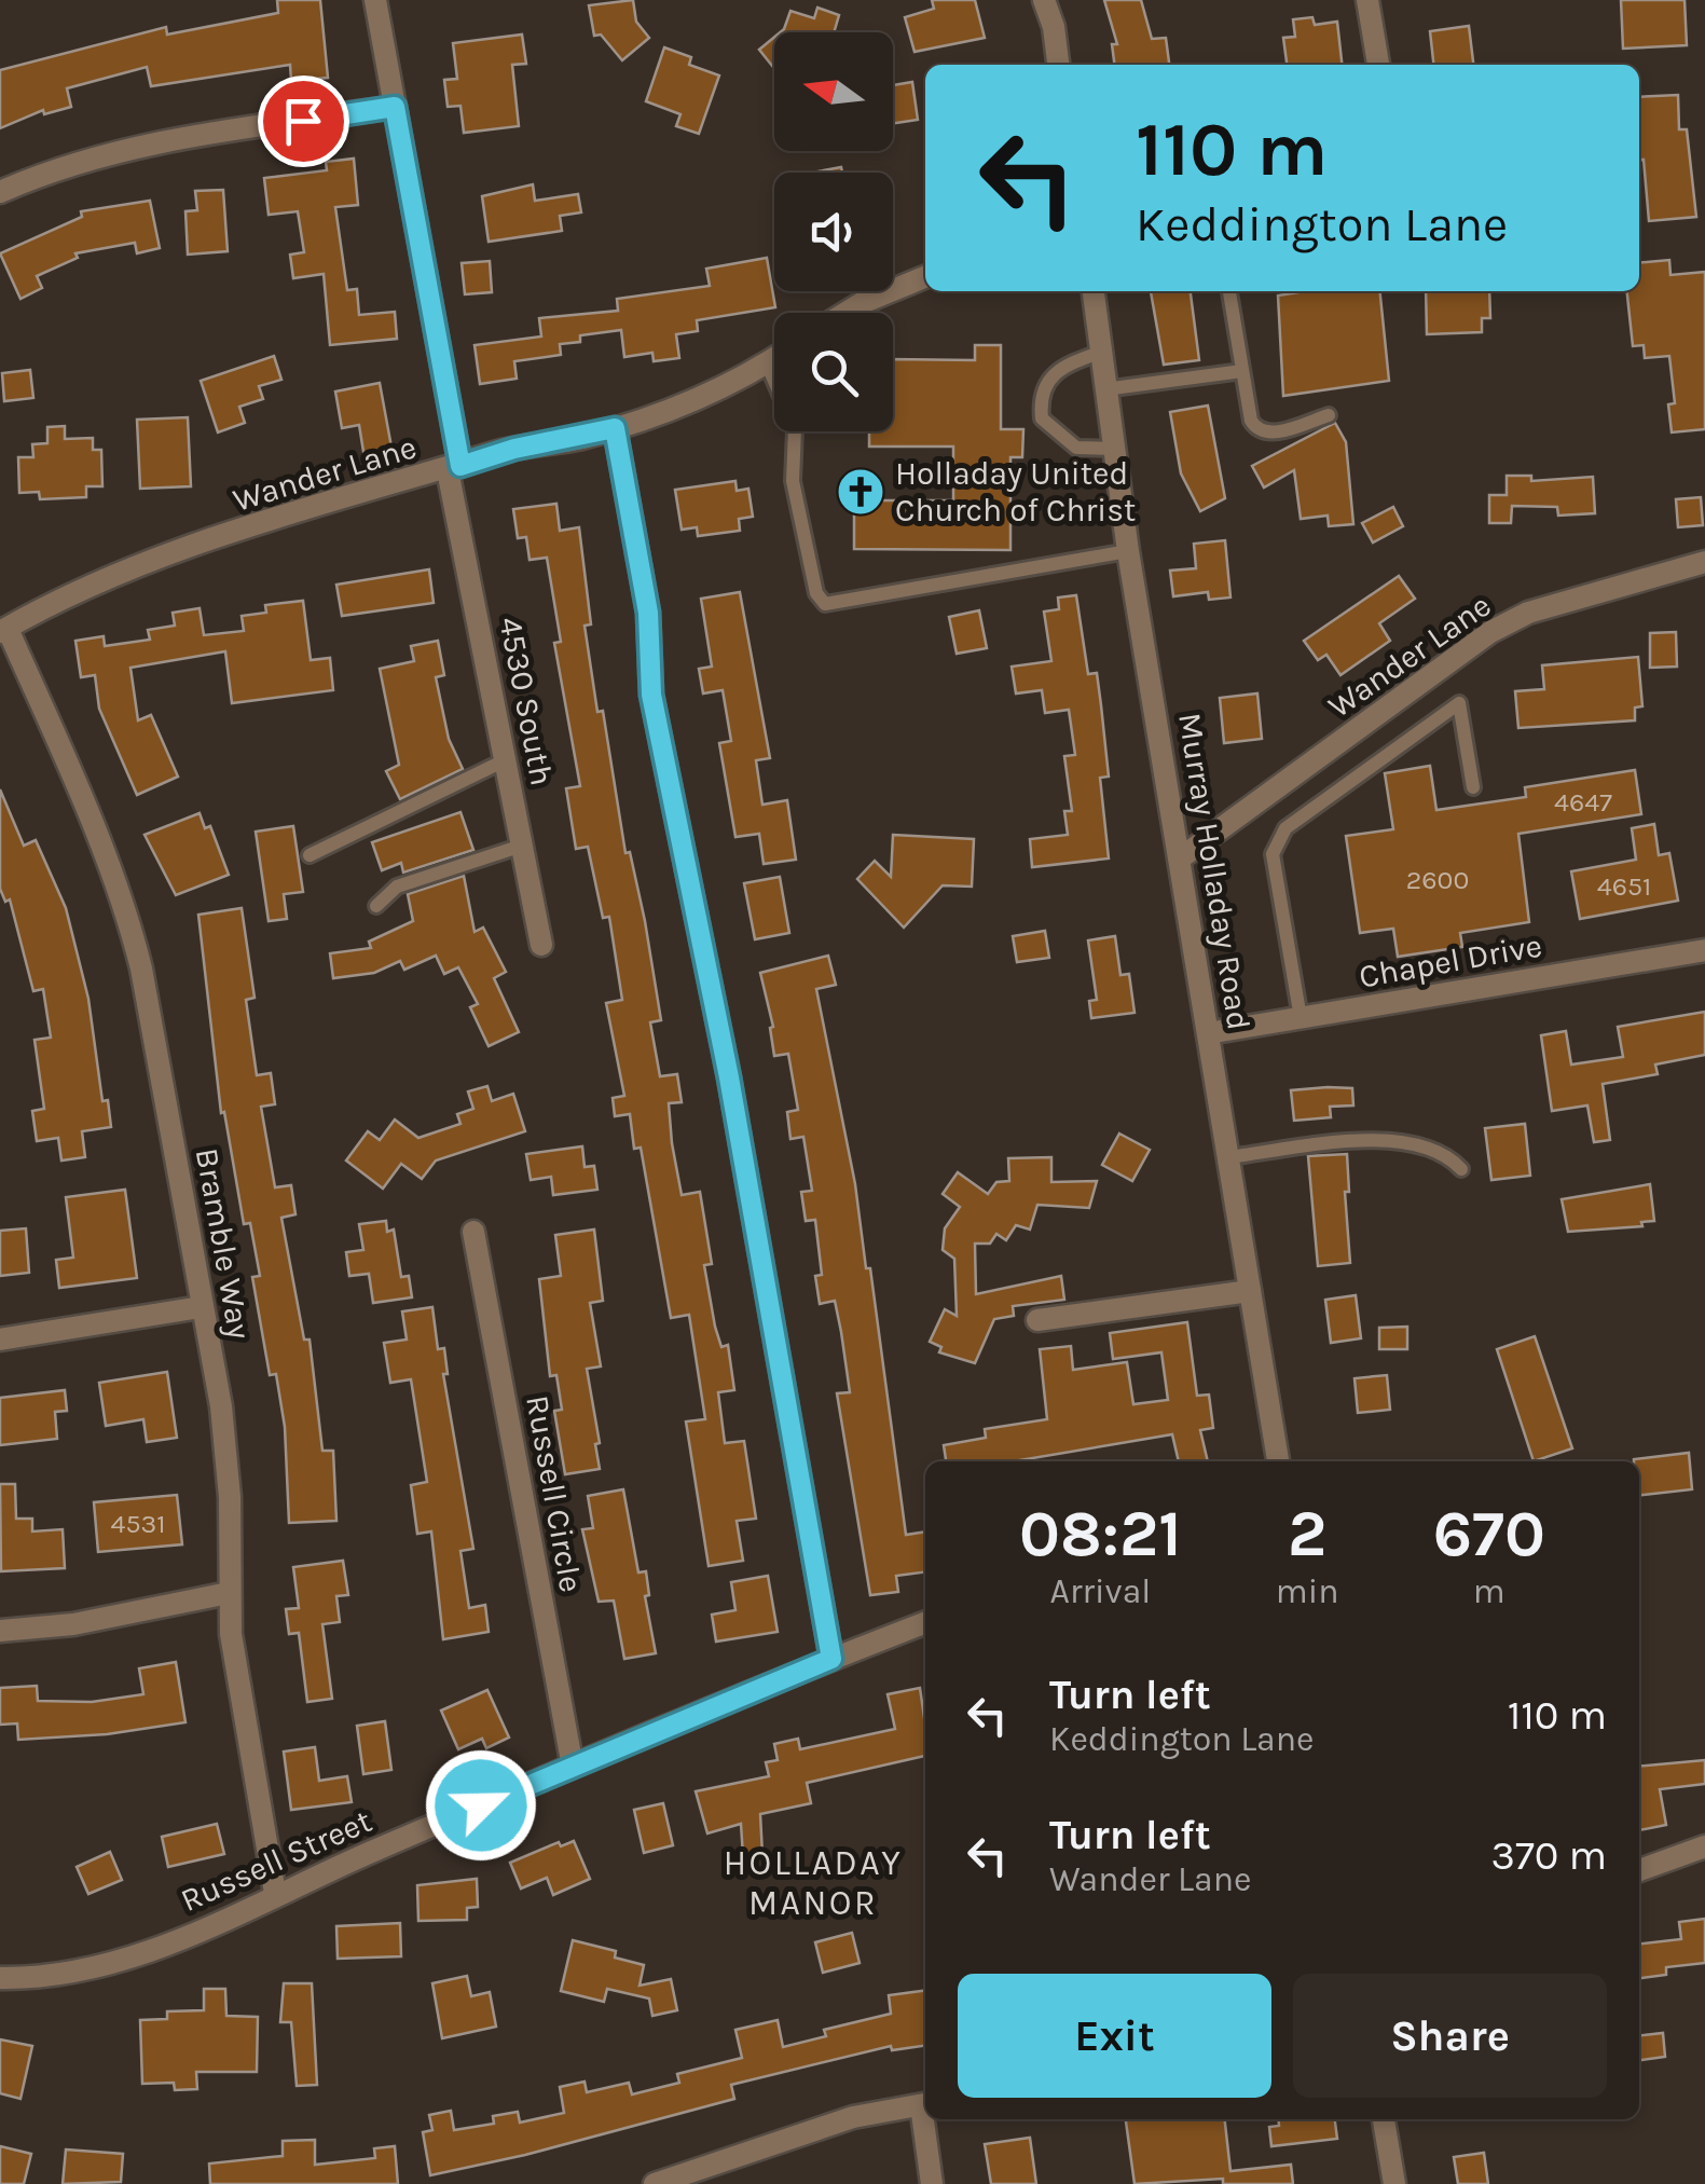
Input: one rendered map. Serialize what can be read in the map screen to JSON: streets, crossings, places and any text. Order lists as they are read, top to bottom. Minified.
{"streets":{"street":["Wander Lane","4530 South","Murray Holladay Road","Chapel Drive","Bramble Way","Russell Circle","Russell Street"]},"crossings":[["Wander Lane","4530 South"],["Wander Lane","Murray Holladay Road"],["Wander Lane","Bramble Way"],["Murray Holladay Road","Chapel Drive"],["Bramble Way","Russell Street"],["Russell Circle","Russell Street"]],"districts":["HOLLADAY MANOR"],"places":{"church":["Holladay United Church of Christ"]},"house_numbers":["4647","2600","4651","4531"],"north":"left","page":{"turn":["110 m","Keddington Lane"],"eta":["08:21","Arrival","2","min","670","m"],"list":[{"name":"Turn left","note":"Keddington Lane","value":"110 m"},{"name":"Turn left","note":"Wander Lane","value":"370 m"}],"buttons":["Exit","Share"]}}
